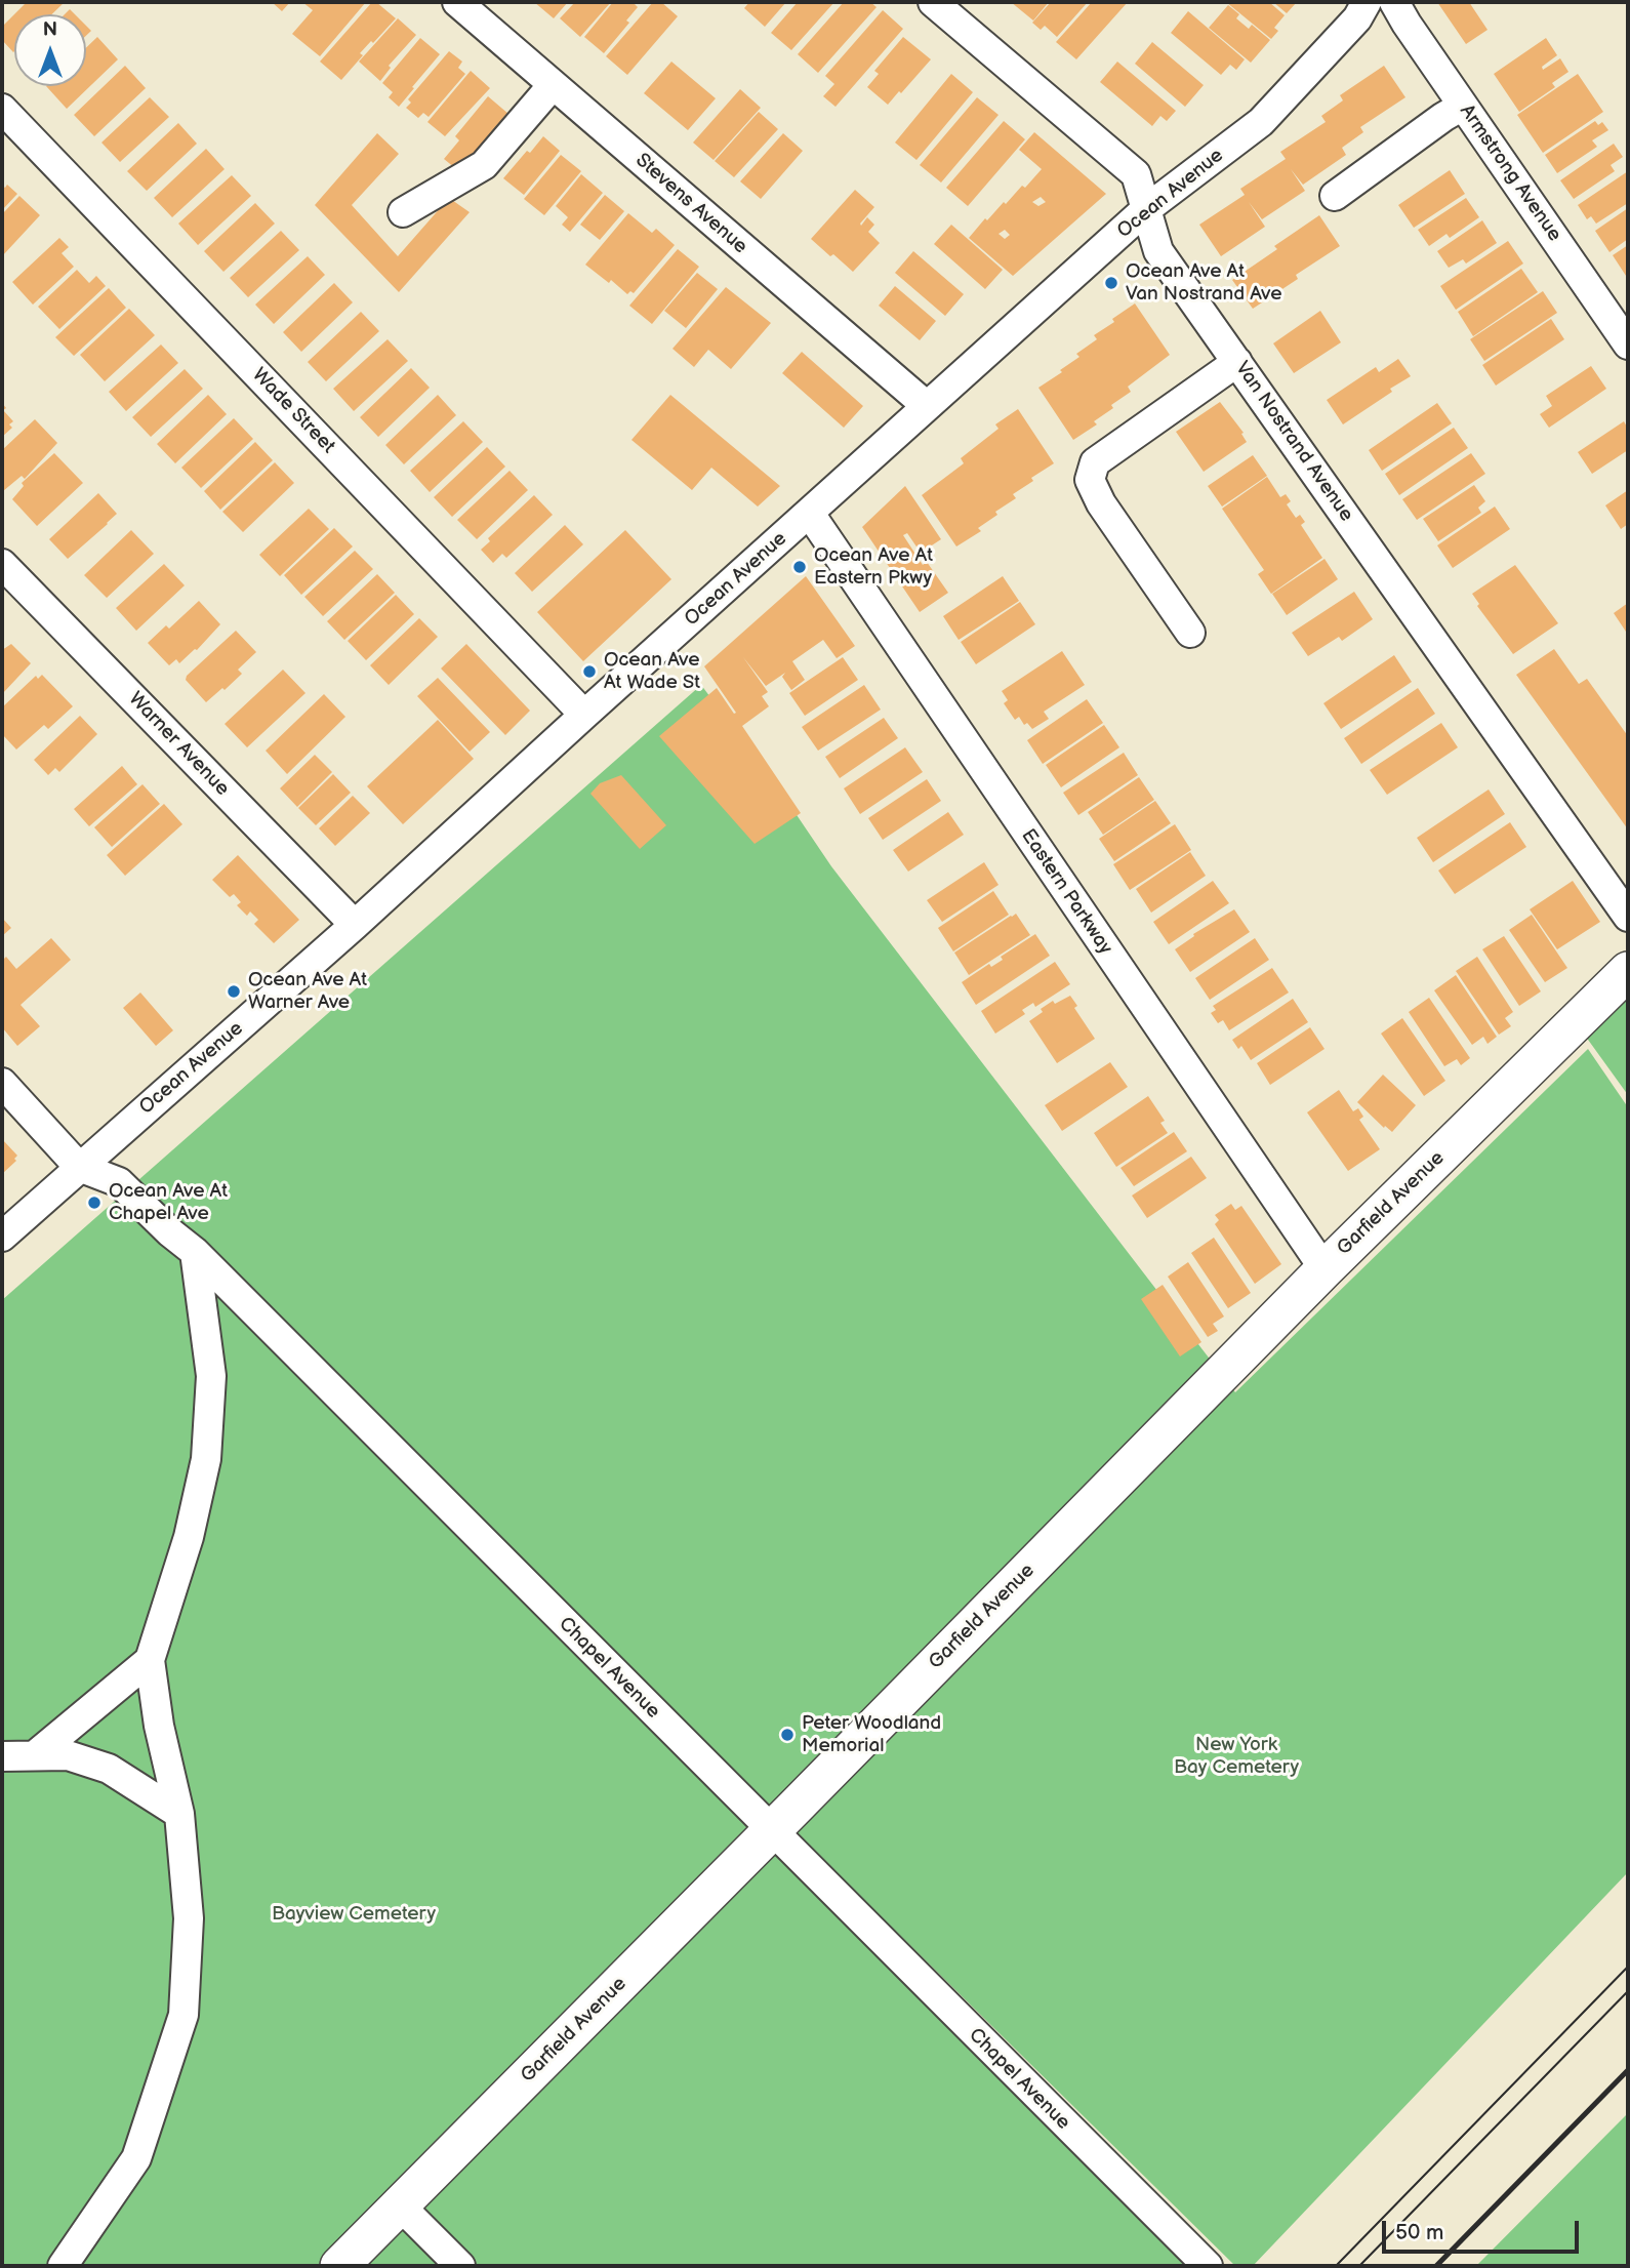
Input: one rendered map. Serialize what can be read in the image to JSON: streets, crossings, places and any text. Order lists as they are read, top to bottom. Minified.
{"streets":{"main road":["Garfield Avenue"],"street":["Armstrong Avenue","Ocean Avenue","Stevens Avenue","Wade Street","Van Nostrand Avenue","Warner Avenue","Eastern Parkway","Chapel Avenue"]},"crossings":[["Ocean Avenue","Stevens Avenue"],["Ocean Avenue","Wade Street"],["Ocean Avenue","Van Nostrand Avenue"],["Ocean Avenue","Warner Avenue"],["Ocean Avenue","Eastern Parkway"],["Ocean Avenue","Chapel Avenue"],["Eastern Parkway","Garfield Avenue"],["Garfield Avenue","Chapel Avenue"]],"parks":["New York Bay Cemetery","Bayview Cemetery"],"places":["Ocean Ave At Van Nostrand Ave","Ocean Ave At Eastern Pkwy","Ocean Ave At Wade St","Ocean Ave At Warner Ave","Ocean Ave At Chapel Ave","Peter Woodland Memorial"],"scale_bar":"50 m","north":"top"}
